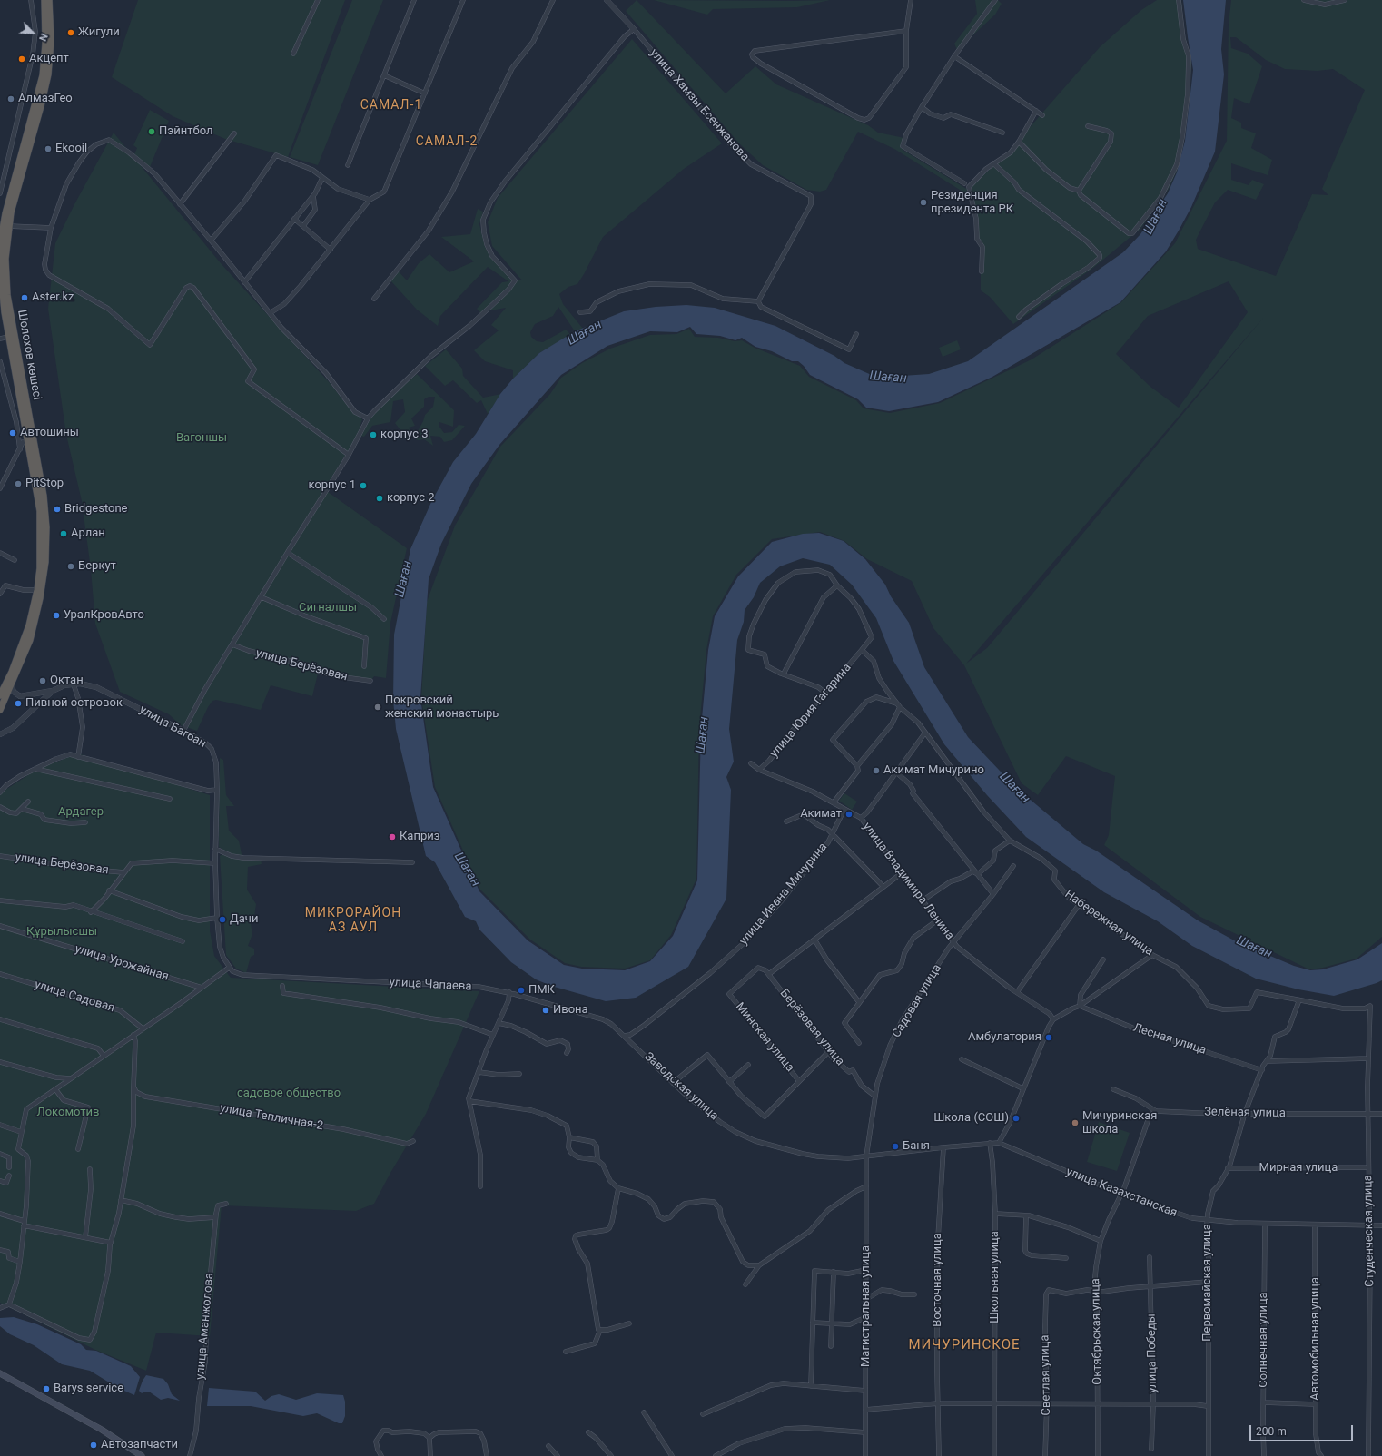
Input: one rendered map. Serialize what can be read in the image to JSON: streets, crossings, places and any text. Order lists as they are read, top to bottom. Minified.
{"streets":{"highway":["Шолохов көшесі"],"street":["улица Хамзы Есенжанова","улица Берёзовая","улица Юрия Гагарина","улица Багбан","улица Владимира Ленина","улица Ивана Мичурина","Набережная улица","улица Урожайная","улица Чапаева","улица Садовая","Садовая улица","Берёзовая улица","Минская улица","Лесная улица","Заводская улица","Зелёная улица","улица Тепличная-2","Мирная улица","улица Казахстанская","Студенческая улица","Школьная улица","Восточная улица","Первомайская улица","Магистральная улица","улица Аманжолова","Октябрьская улица","Автомобильная улица","Солнечная улица","улица Победы","Светлая улица"]},"crossings":[["улица Юрия Гагарина","улица Владимира Ленина"],["улица Юрия Гагарина","Набережная улица"],["улица Багбан","улица Чапаева"],["улица Владимира Ленина","улица Ивана Мичурина"],["улица Владимира Ленина","Садовая улица"],["улица Ивана Мичурина","улица Чапаева"],["улица Ивана Мичурина","Заводская улица"],["Набережная улица","Студенческая улица"],["Набережная улица","Первомайская улица"],["улица Чапаева","Заводская улица"],["Садовая улица","Берёзовая улица"],["Садовая улица","Заводская улица"],["Садовая улица","улица Казахстанская"],["Садовая улица","Магистральная улица"],["Берёзовая улица","Минская улица"],["Лесная улица","Первомайская улица"],["Заводская улица","улица Казахстанская"],["Заводская улица","Магистральная улица"],["Зелёная улица","Студенческая улица"],["Зелёная улица","Первомайская улица"],["Зелёная улица","Октябрьская улица"],["Мирная улица","Студенческая улица"],["Мирная улица","Первомайская улица"],["улица Казахстанская","Студенческая улица"],["улица Казахстанская","Школьная улица"],["улица Казахстанская","Восточная улица"],["улица Казахстанская","Первомайская улица"],["улица Казахстанская","Магистральная улица"],["улица Казахстанская","Октябрьская улица"],["улица Казахстанская","Автомобильная улица"],["улица Казахстанская","Солнечная улица"],["Октябрьская улица","Светлая улица"]],"districts":["САМАЛ-1","САМАЛ-2","МИКРОРАЙОН АЗ АУЛ","МИЧУРИНСКОЕ"],"water":["Шаған"],"parks":["Вагоншы","Сигналшы","Ардагер","Құрылысшы","садовое общество","Локомотив"],"places":["Жигули","Акцепт","АлмазГео","Пэйнтбол","Ekooil","Резиденция президента РК","Aster.kz","Автошины","корпус 3","PitStop","корпус 1","корпус 2","Bridgestone","Арлан","Беркут","УралКровАвто","Октан","Пивной островок","Покровский женский монастырь","Акимат Мичурино","Акимат","Каприз","Дачи","ПМК","Ивона","Амбулатория","Школа (СОШ)","Мичуринская школа","Баня","Barys service","Автозапчасти"],"scale_bar":"200 m","north":"bottom right"}
